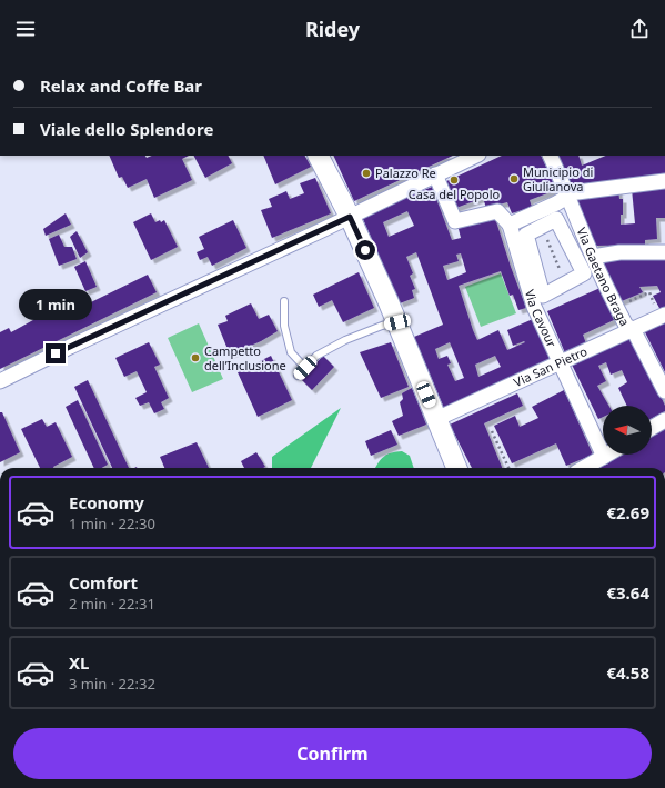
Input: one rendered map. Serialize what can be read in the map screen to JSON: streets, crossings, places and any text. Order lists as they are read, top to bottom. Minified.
{"streets":{"street":["Via Gaetano Braga","Via Cavour","Via San Pietro"]},"crossings":[["Via Gaetano Braga","Via San Pietro"],["Via Cavour","Via San Pietro"]],"places":["Palazzo Re","Municipio di Giulianova","Casa del Popolo","Campetto dell’Inclusione"],"north":"left","page":{"header":"Ridey","banner":["Relax and Coffe Bar","Viale dello Splendore"],"bubble":"1 min","list":[{"name":"Economy","note":"1 min · 22:30","value":"€2.69"},{"name":"Comfort","note":"2 min · 22:31","value":"€3.64"},{"name":"XL","note":"3 min · 22:32","value":"€4.58"}],"buttons":"Confirm"}}
